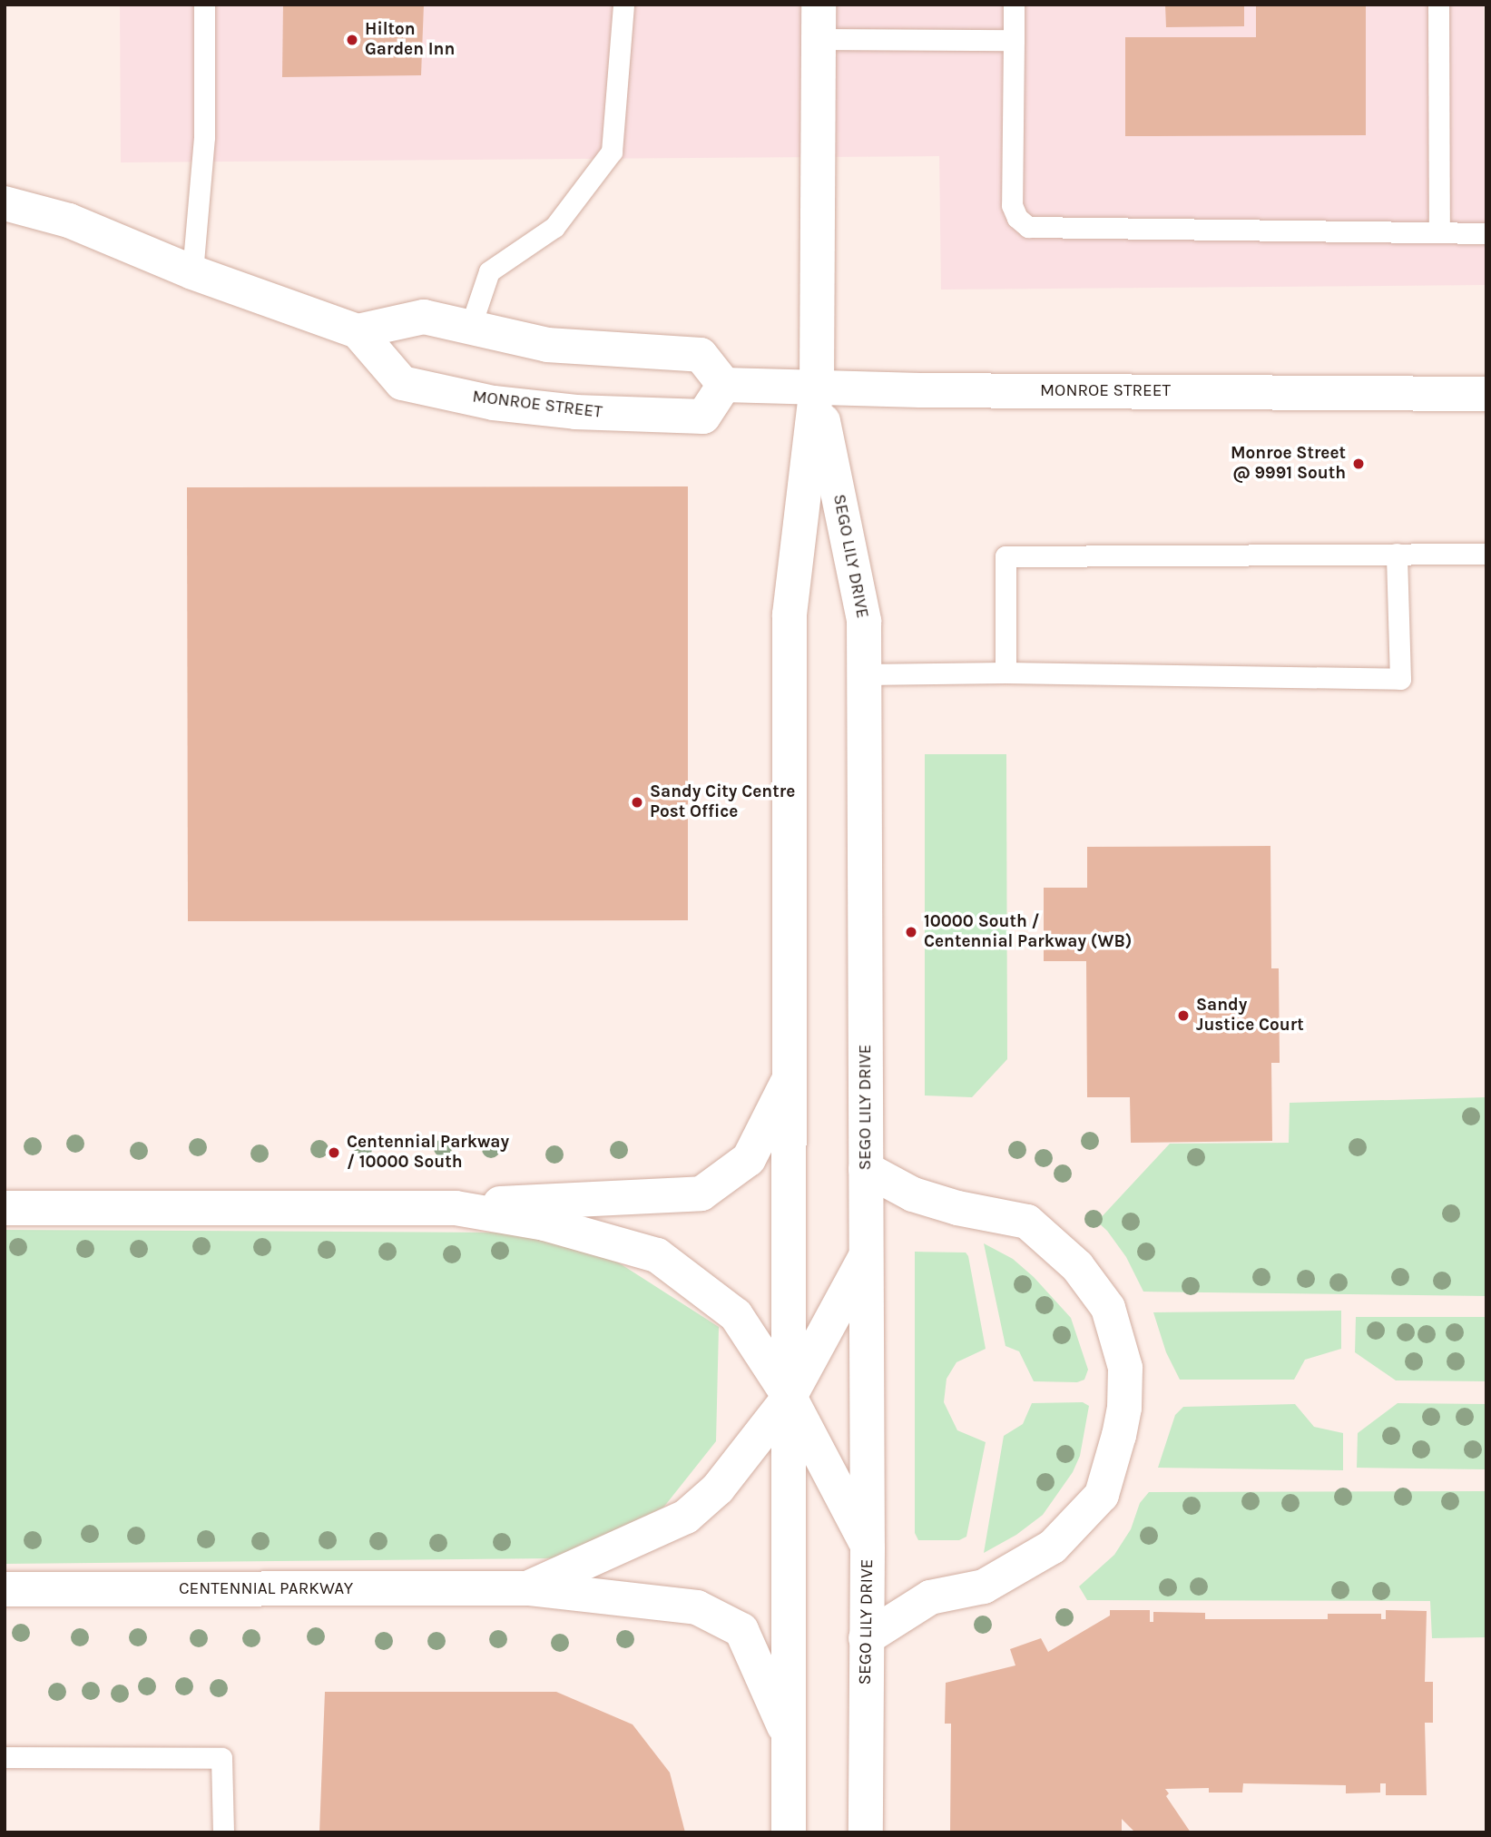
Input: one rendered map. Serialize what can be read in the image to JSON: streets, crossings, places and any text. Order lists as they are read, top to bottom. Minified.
{"streets":{"main road":["MONROE STREET","SEGO LILY DRIVE","CENTENNIAL PARKWAY"]},"crossings":[["MONROE STREET","SEGO LILY DRIVE"],["SEGO LILY DRIVE","CENTENNIAL PARKWAY"]],"places":["Hilton Garden Inn","Monroe Street @ 9991 South","Sandy City Centre Post Office","10000 South / Centennial Parkway (WB)","Sandy Justice Court","Centennial Parkway / 10000 South"]}
